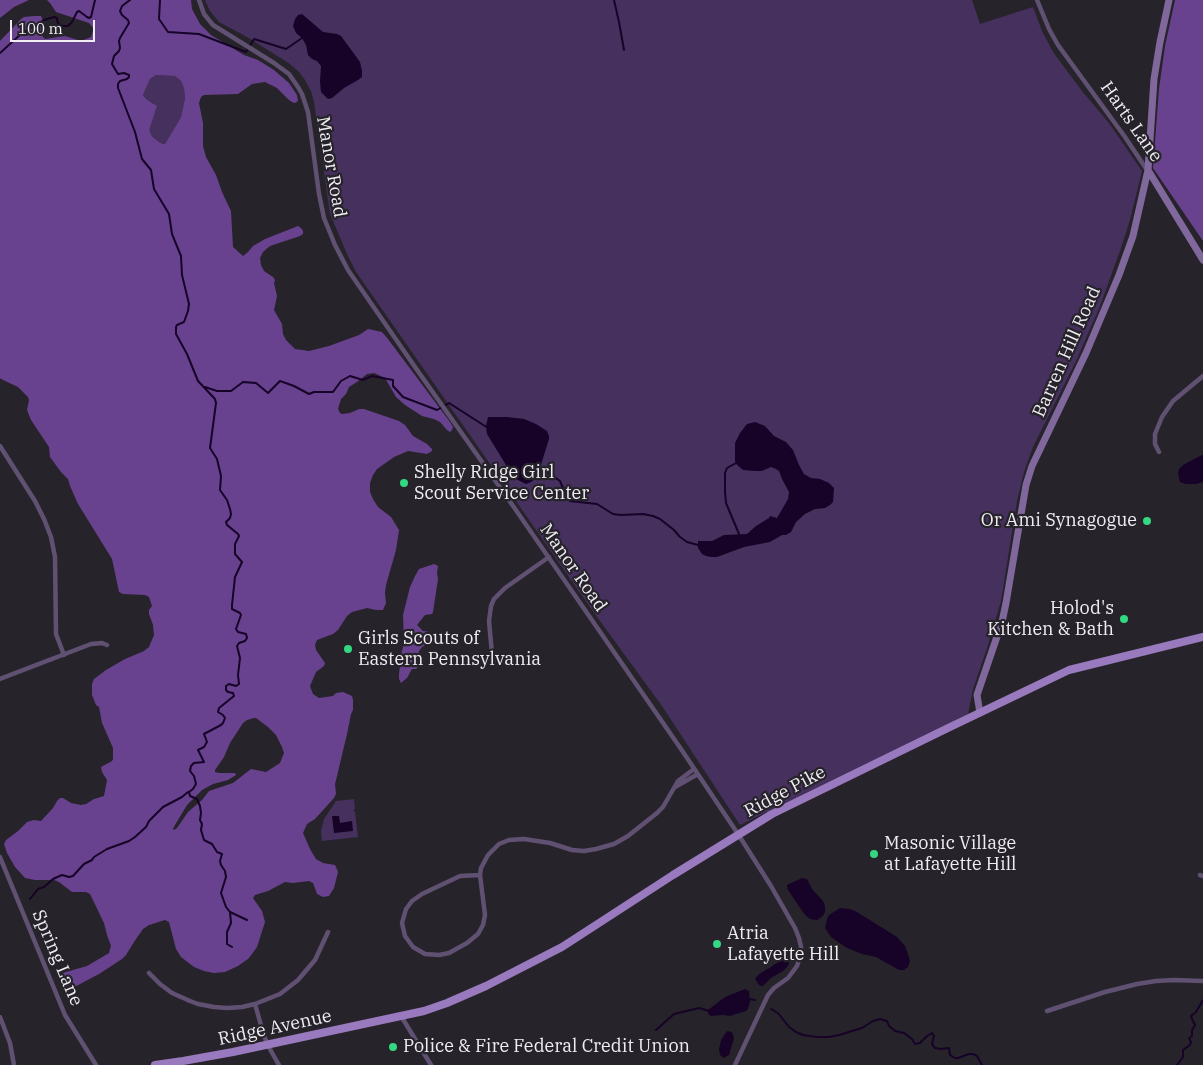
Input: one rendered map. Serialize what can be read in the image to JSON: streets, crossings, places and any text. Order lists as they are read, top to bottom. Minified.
{"streets":{"main road":["Ridge Pike","Ridge Avenue"],"street":["Harts Lane","Manor Road","Barren Hill Road","Spring Lane"]},"crossings":[["Harts Lane","Barren Hill Road"],["Manor Road","Ridge Pike"],["Barren Hill Road","Ridge Pike"],["Ridge Pike","Ridge Avenue"]],"places":["Shelly Ridge Girl Scout Service Center","Or Ami Synagogue","Holod's Kitchen & Bath","Girls Scouts of Eastern Pennsylvania","Masonic Village at Lafayette Hill","Atria Lafayette Hill","Police & Fire Federal Credit Union"],"scale_bar":"100 m"}
